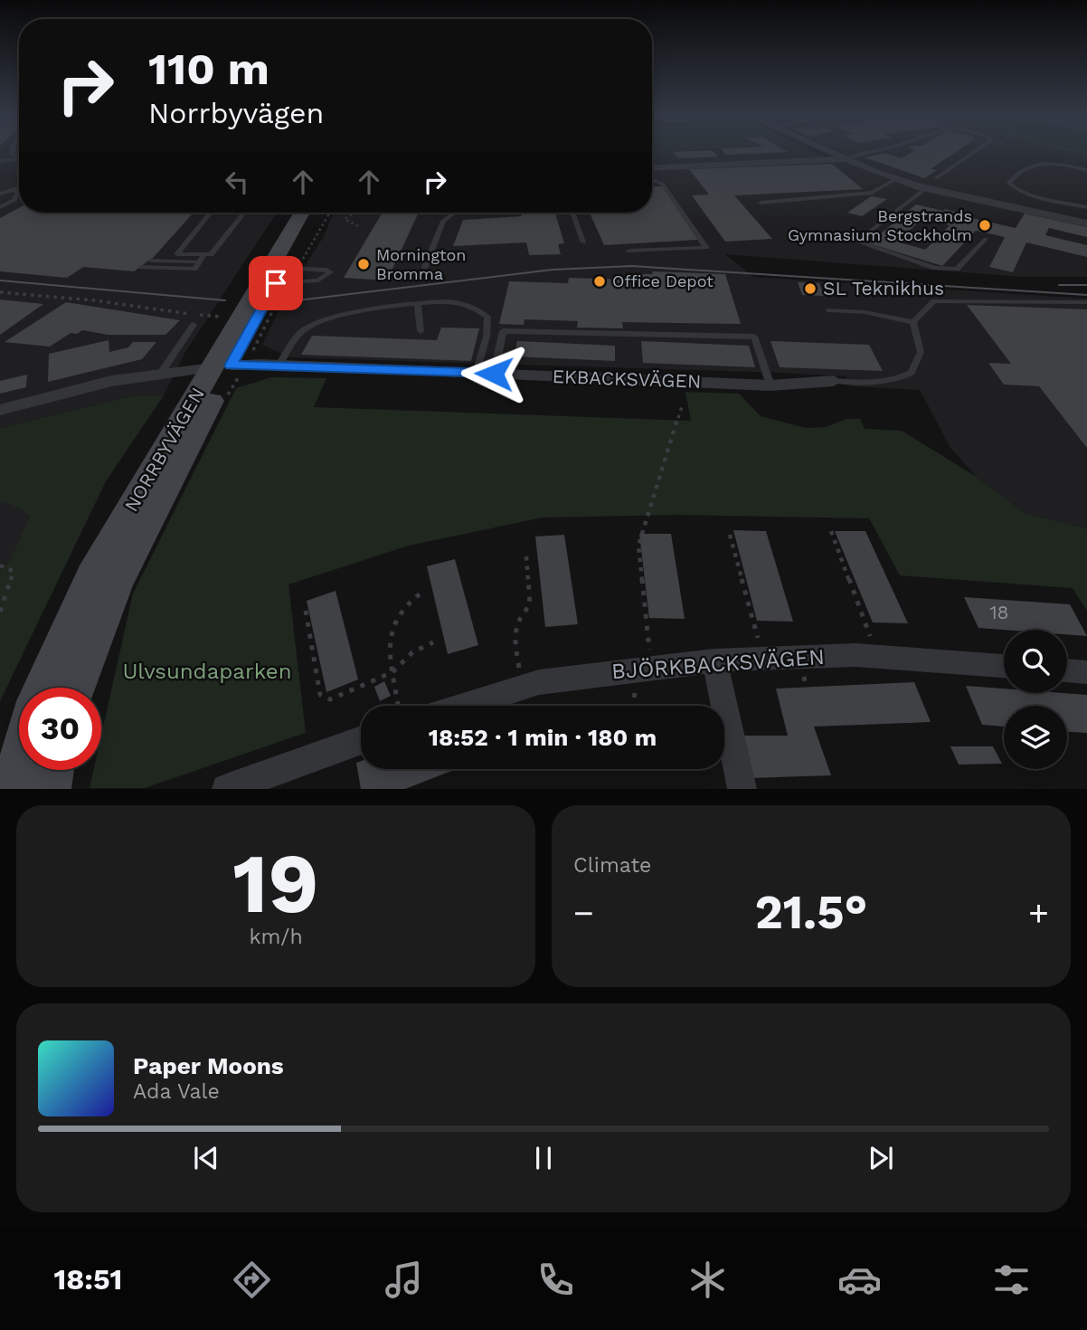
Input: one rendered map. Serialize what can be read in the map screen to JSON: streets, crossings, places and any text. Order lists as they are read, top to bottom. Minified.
{"streets":{"main road":["NORRBYVÄGEN"],"street":["EKBACKSVÄGEN","BJÖRKBACKSVÄGEN"]},"crossings":[["EKBACKSVÄGEN","NORRBYVÄGEN"]],"parks":["Ulvsundaparken"],"places":["Bergstrands Gymnasium Stockholm","Mornington Bromma","Office Depot","SL Teknikhus"],"house_numbers":["18"],"page":{"turn":["110 m","Norrbyvägen"],"limit":"30","trip":"18:52 · 1 min · 180 m","tile":[["19","km/h"],"Climate"],"heat":["−","21.5°","+"],"song":["Paper Moons","Ada Vale"],"tabs":"18:51"}}
